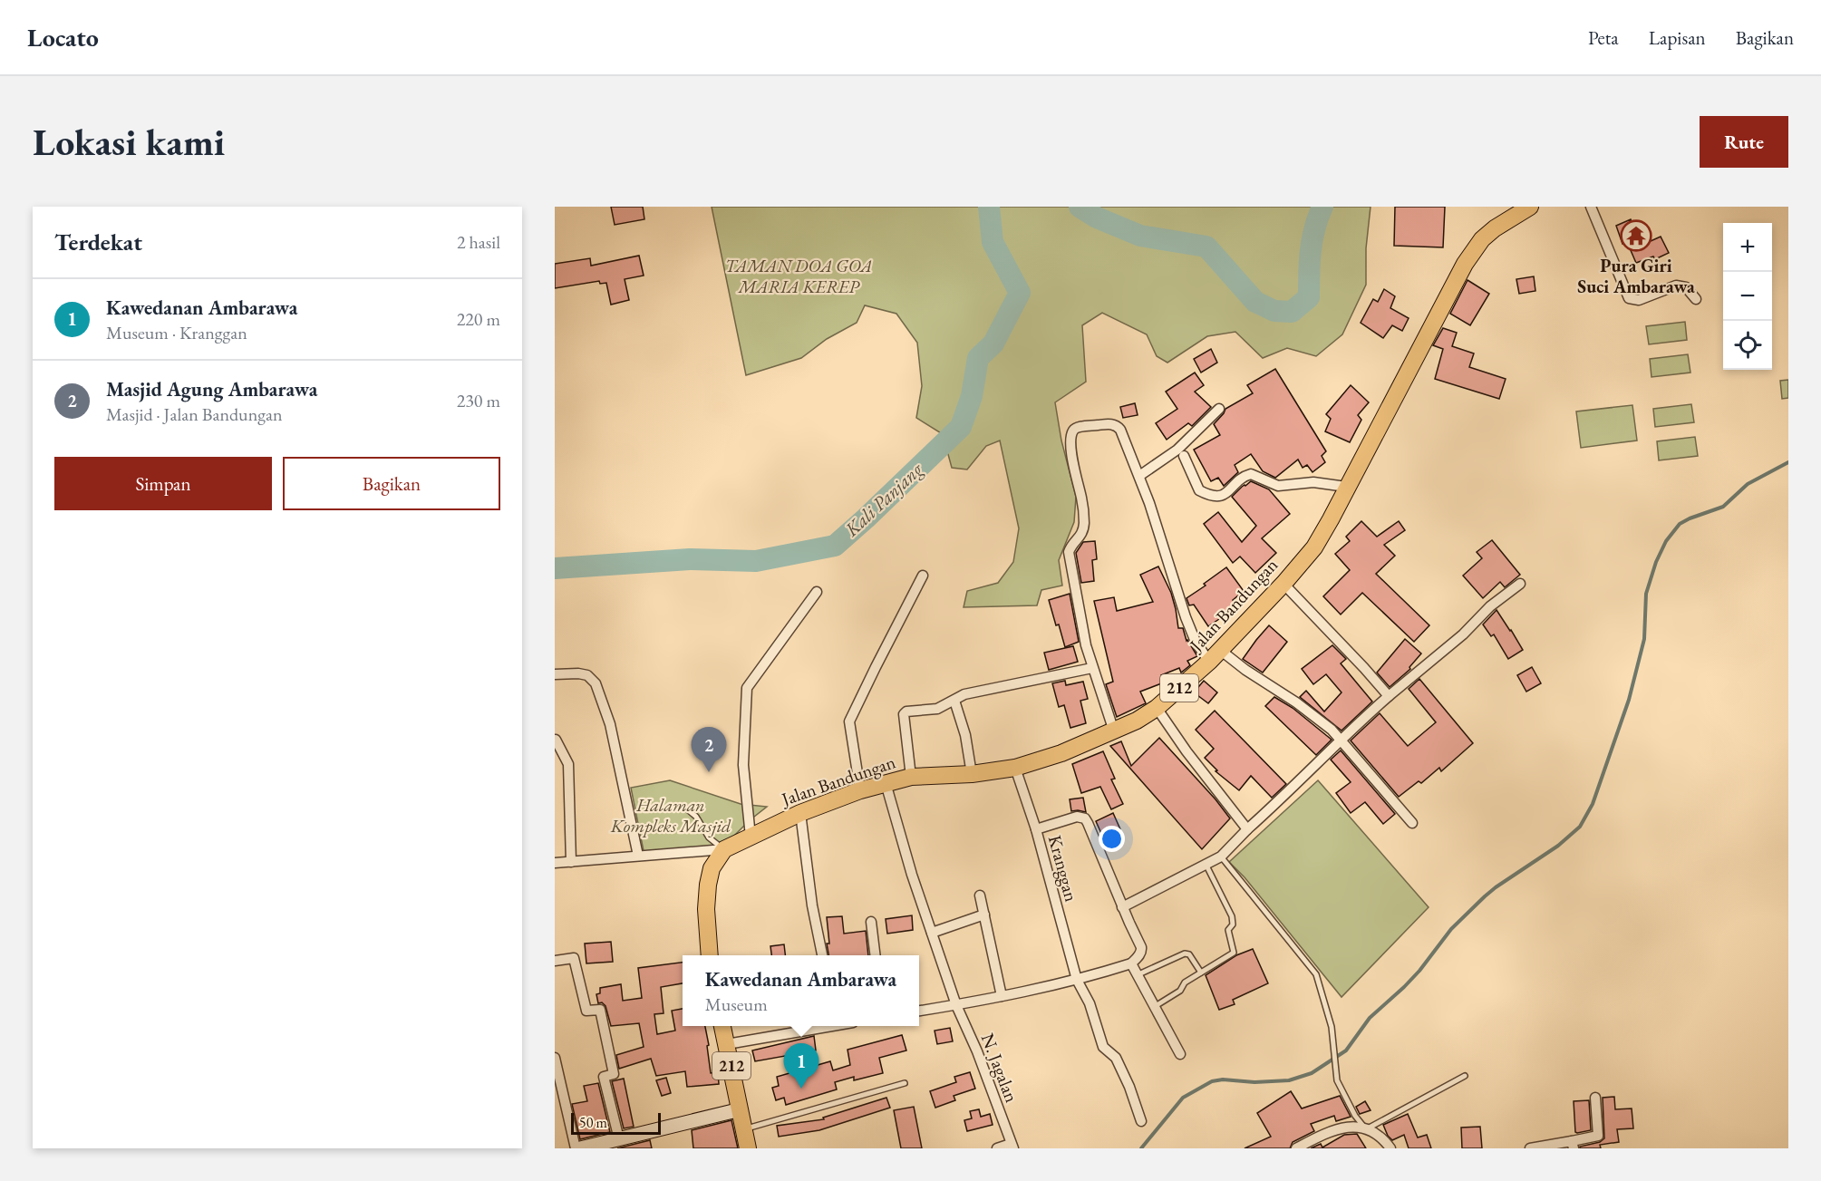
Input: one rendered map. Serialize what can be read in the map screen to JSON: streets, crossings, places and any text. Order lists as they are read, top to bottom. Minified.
{"streets":{"main road":["Jalan Bandungan","212"],"street":["Kranggan","N. Jagalan"]},"crossings":[["Jalan Bandungan","Kranggan"]],"water":["Kali Panjang"],"parks":["TAMAN DOA GOA MARIA KEREP","Halaman Kompleks Masjid"],"places":{"temple":["Pura Giri Suci Ambarawa"]},"scale_bar":"50 m","page":{"header":"Locato","nav":["Peta","Lapisan","Bagikan"],"buttons":["Rute",["Simpan","Bagikan"]],"title":"Lokasi kami","heading":["Terdekat","2 hasil"],"map_buttons":["+","−"],"list":[{"mark":"1","name":"Kawedanan Ambarawa","note":"Museum · Kranggan","value":"220 m"},{"mark":"2","name":"Masjid Agung Ambarawa","note":"Masjid · Jalan Bandungan","value":"230 m"}],"pins":["2","1"],"popup":["Kawedanan Ambarawa","Museum"],"scale":"50 m"}}
